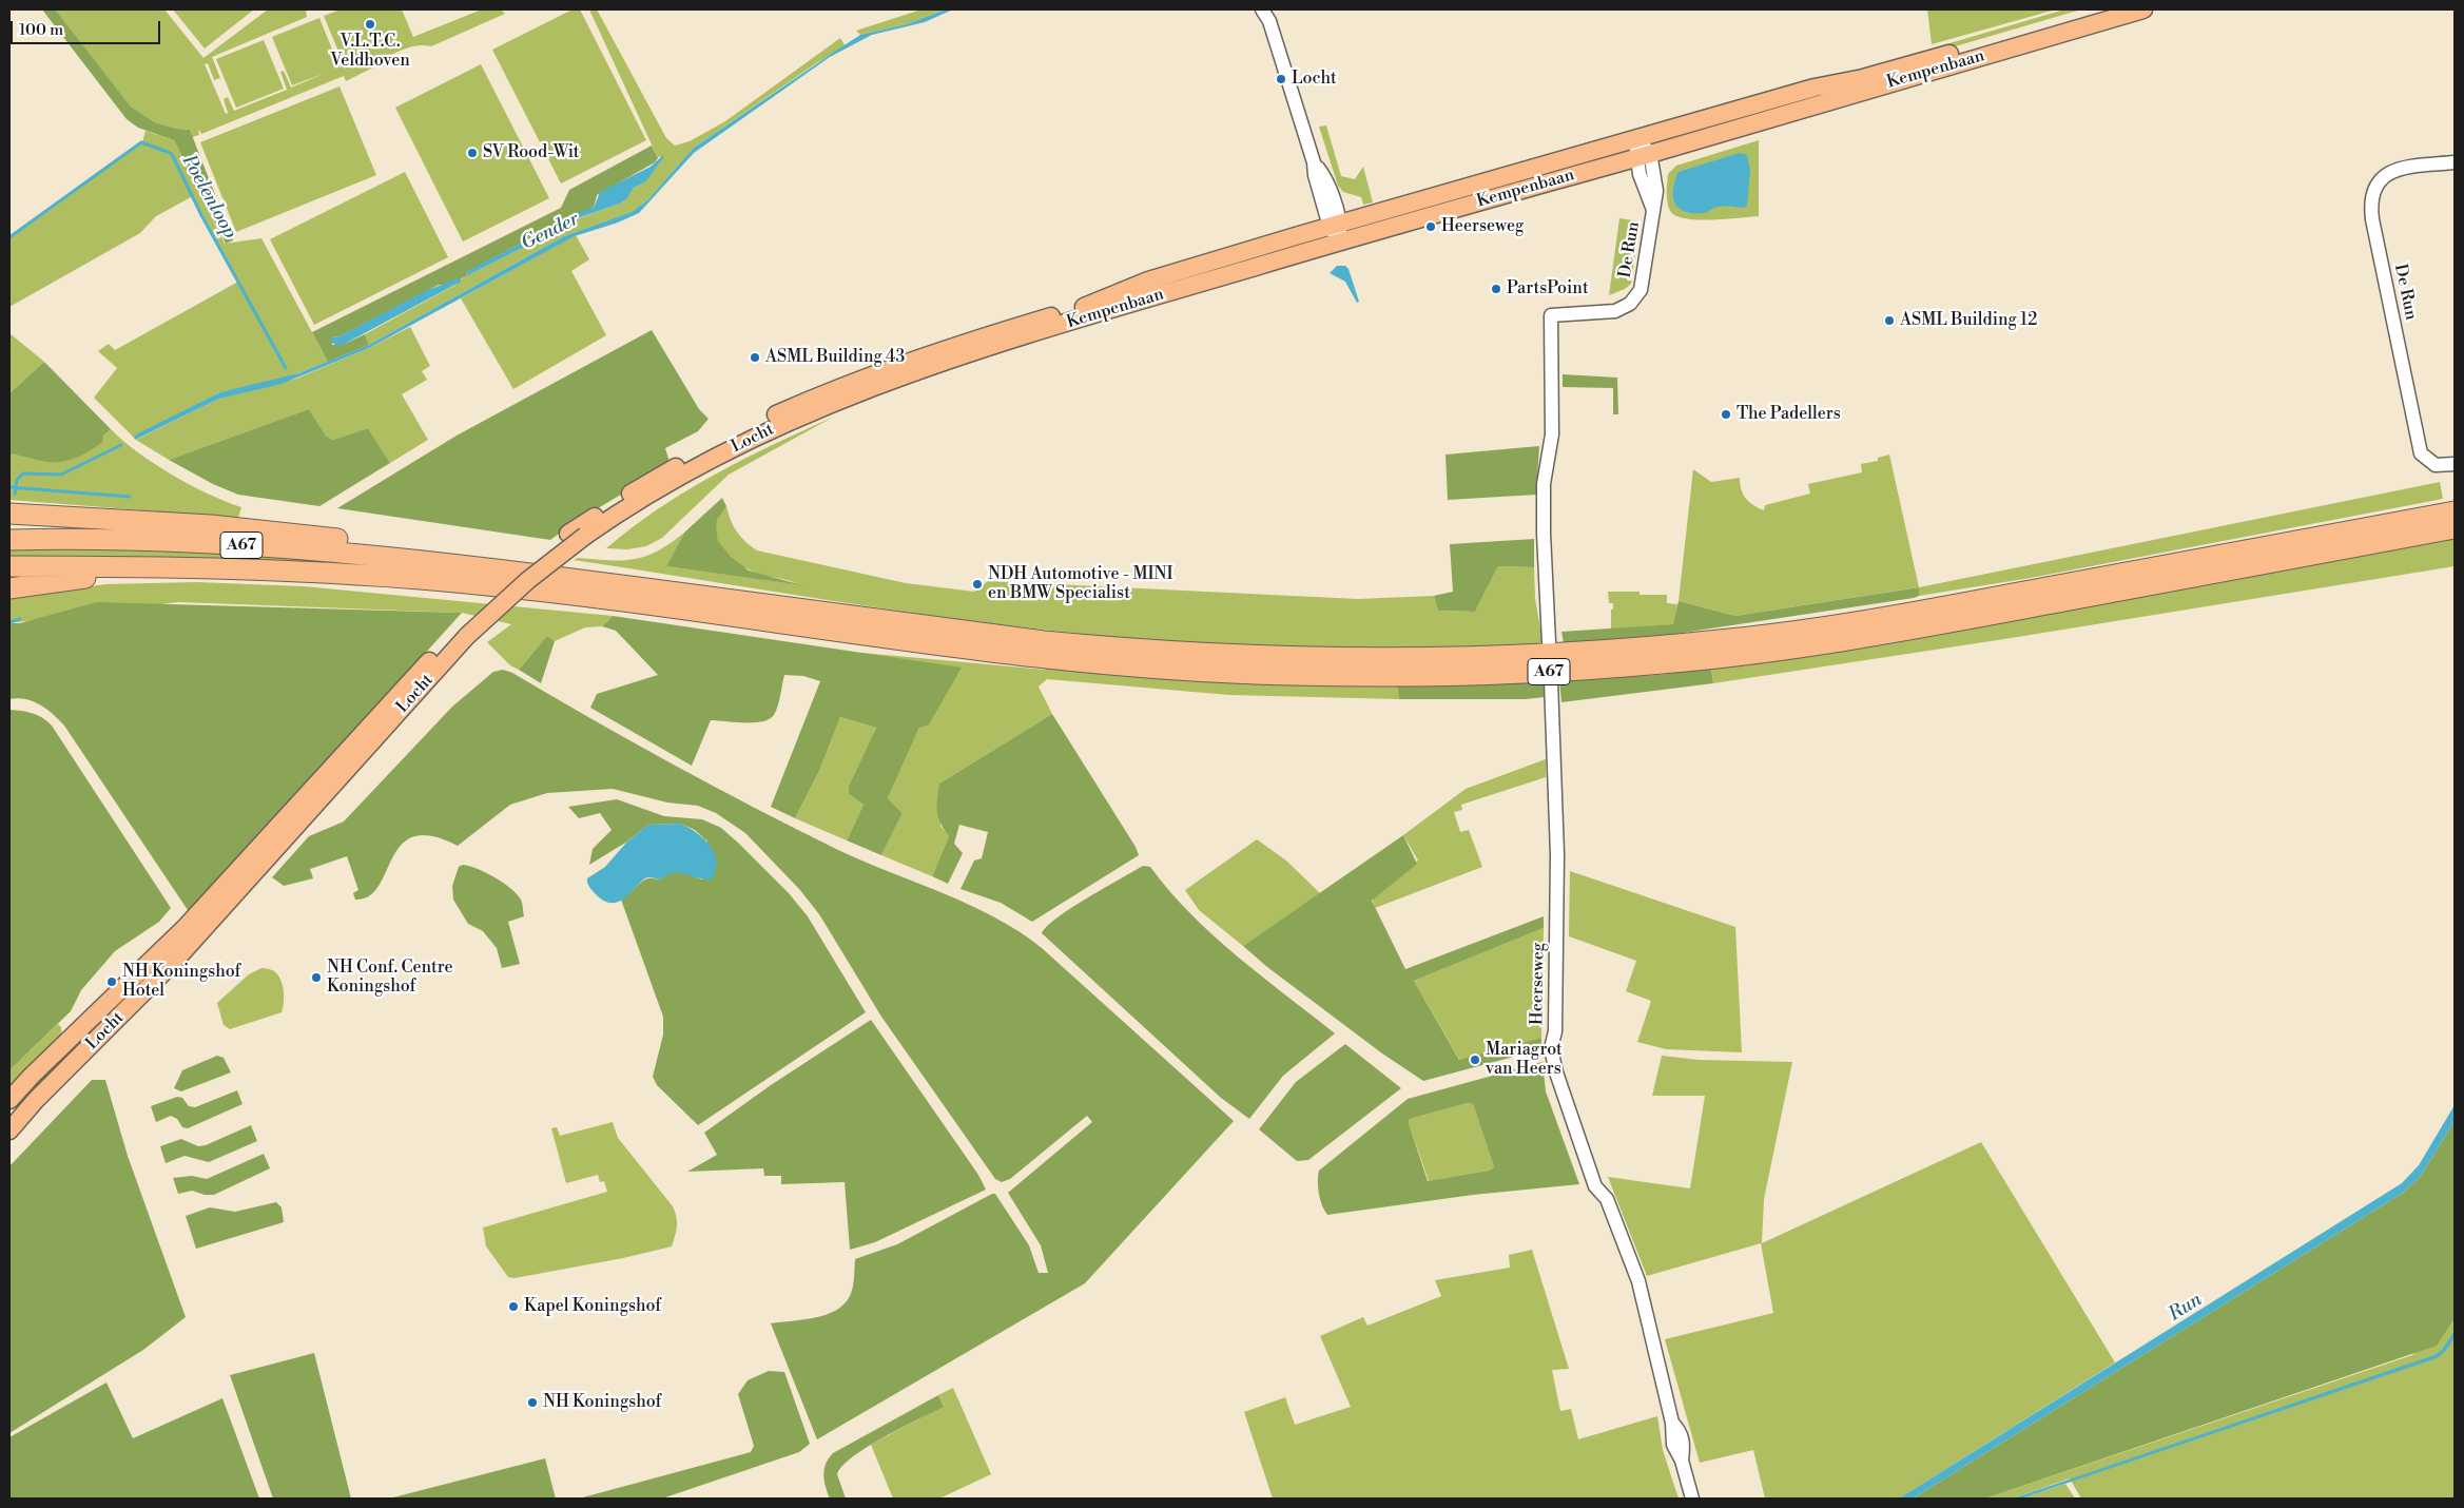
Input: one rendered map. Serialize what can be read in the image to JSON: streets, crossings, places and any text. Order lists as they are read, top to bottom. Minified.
{"streets":{"highway":["A67"],"main road":["Kempenbaan","Locht"],"street":["De Run","Heerseweg"]},"crossings":[["Kempenbaan","De Run"],["Kempenbaan","Locht"]],"water":["Poelenloop","Gender","Run"],"places":["V.L.T.C. Veldhoven","Locht","SV Rood-Wit","Heerseweg","PartsPoint","ASML Building 12","ASML Building 43","The Padellers","NDH Automotive - MINI en BMW Specialist","NH Conf. Centre Koningshof","NH Koningshof Hotel","Mariagrot van Heers","Kapel Koningshof","NH Koningshof"],"scale_bar":"100 m"}
